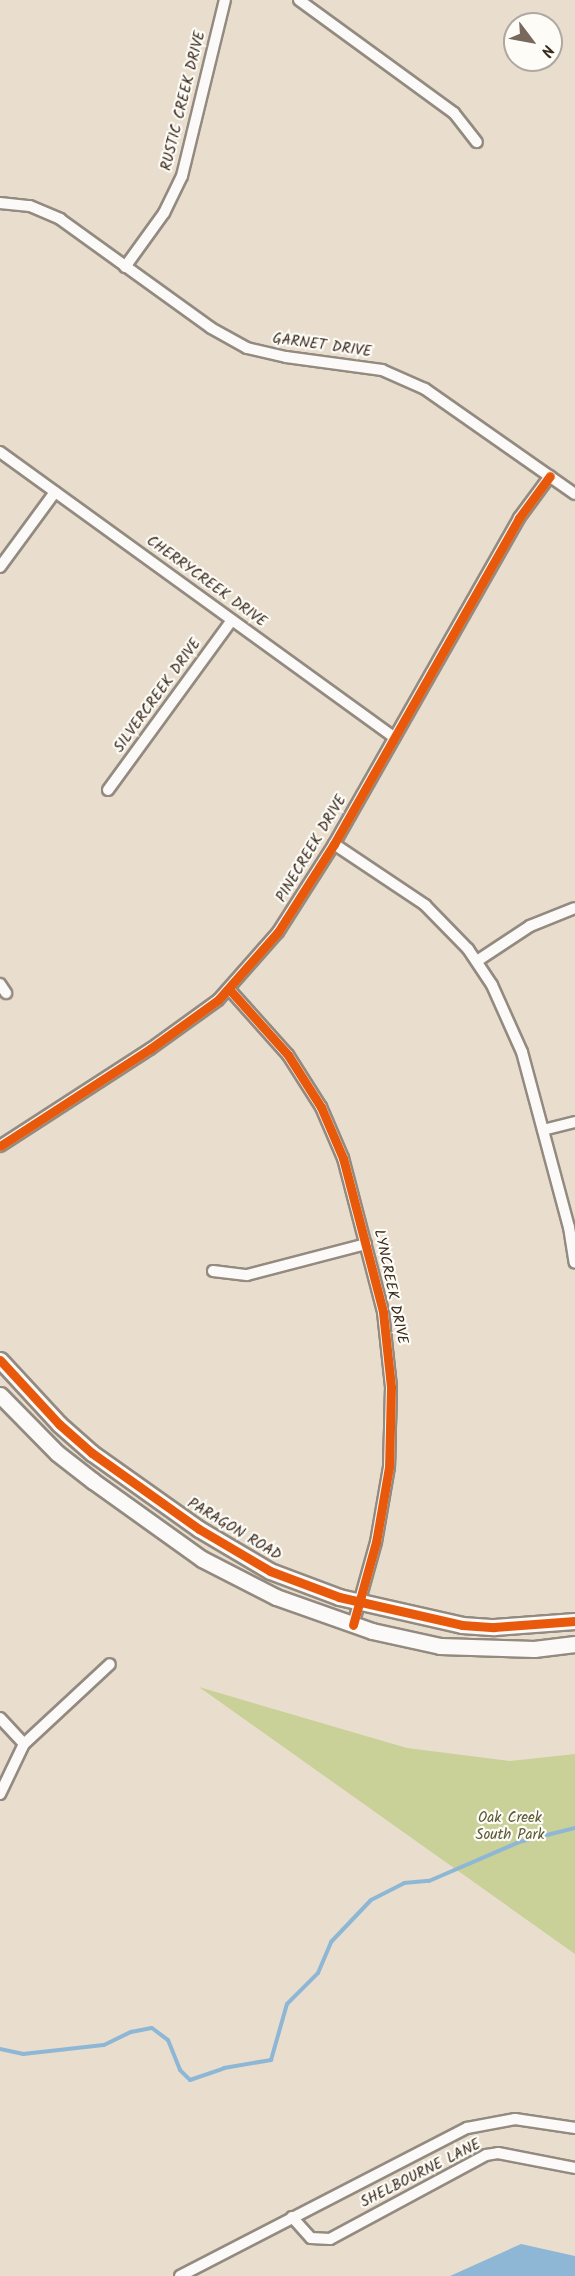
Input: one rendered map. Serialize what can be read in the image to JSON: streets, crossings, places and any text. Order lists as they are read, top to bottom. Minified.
{"streets":{"street":["RUSTIC CREEK DRIVE","GARNET DRIVE","CHERRYCREEK DRIVE","SILVERCREEK DRIVE","PINECREEK DRIVE","LYNCREEK DRIVE","PARAGON ROAD","SHELBOURNE LANE"]},"crossings":[["RUSTIC CREEK DRIVE","GARNET DRIVE"],["GARNET DRIVE","PINECREEK DRIVE"],["CHERRYCREEK DRIVE","SILVERCREEK DRIVE"],["CHERRYCREEK DRIVE","PINECREEK DRIVE"],["PINECREEK DRIVE","LYNCREEK DRIVE"],["LYNCREEK DRIVE","PARAGON ROAD"]],"parks":["Oak Creek South Park"],"north":"bottom right"}
